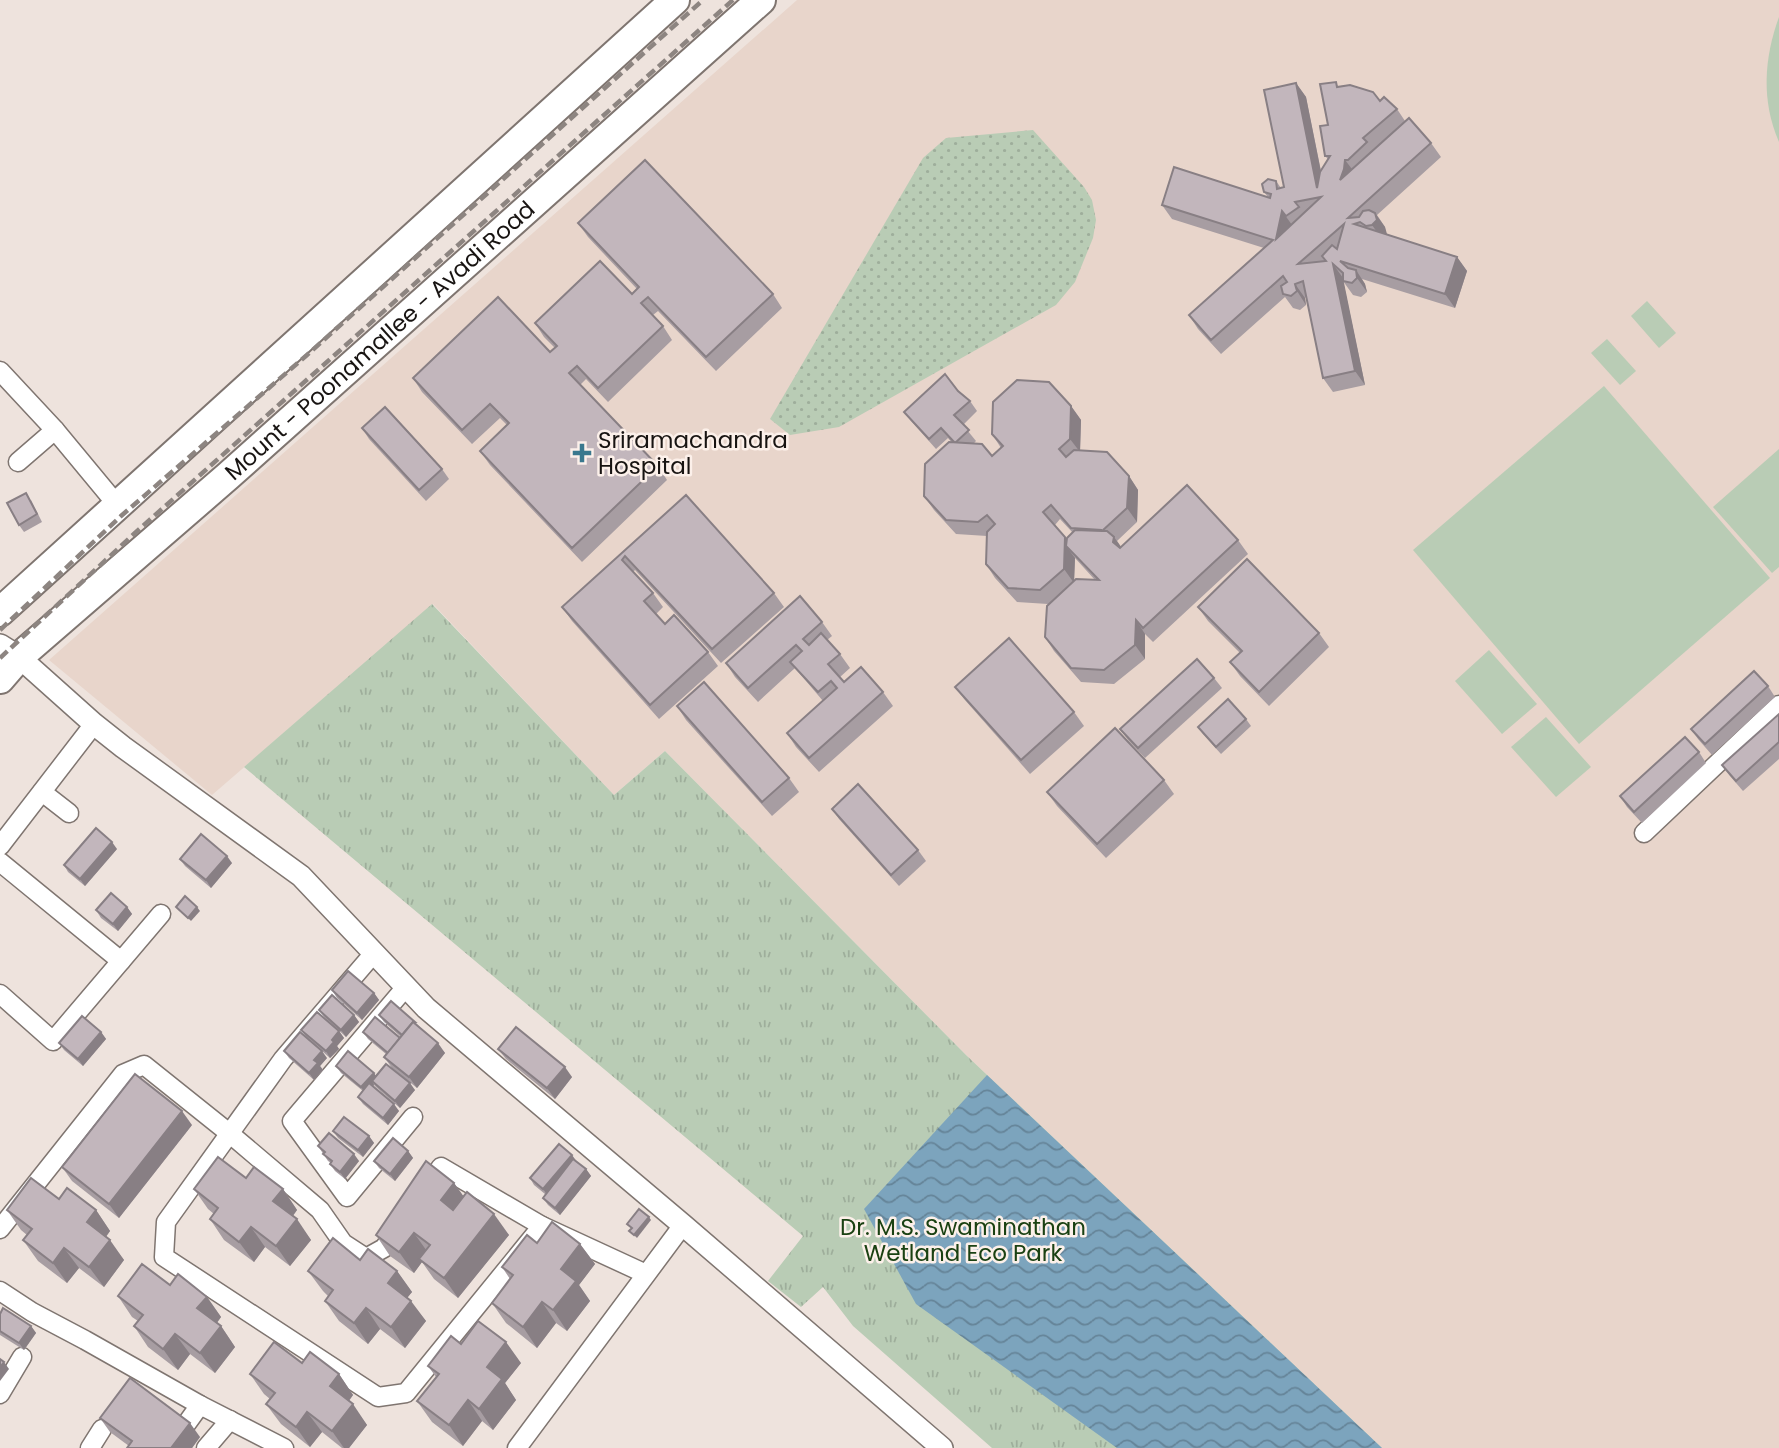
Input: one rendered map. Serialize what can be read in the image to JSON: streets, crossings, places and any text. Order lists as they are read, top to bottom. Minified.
{"streets":{"main road":["Mount - Poonamallee - Avadi Road"]},"parks":["Dr. M.S. Swaminathan Wetland Eco Park"],"places":{"health":["Sriramachandra Hospital"]}}
